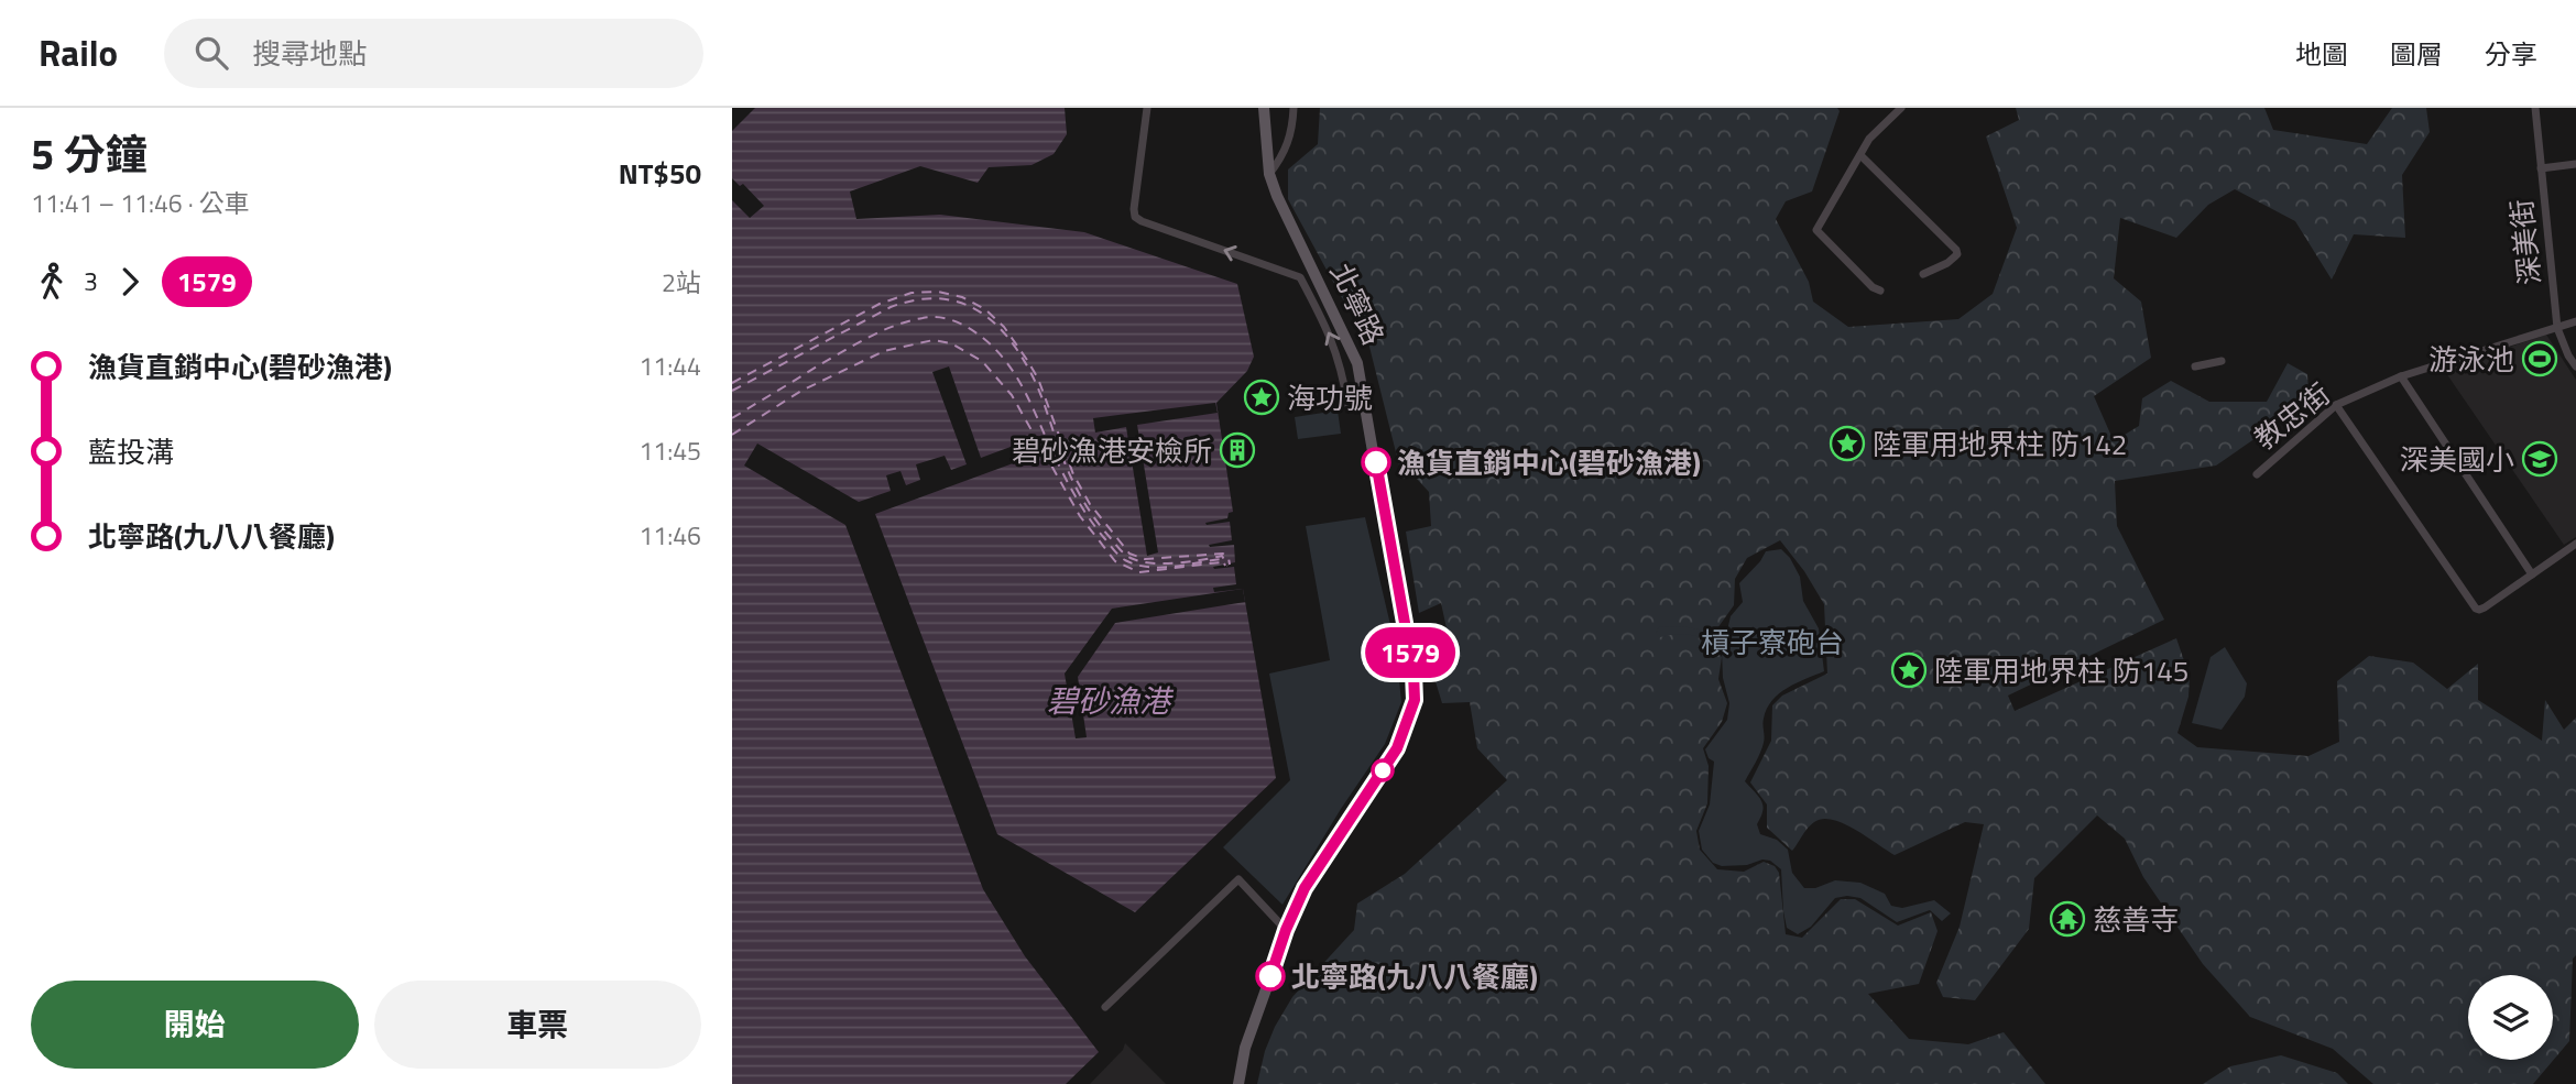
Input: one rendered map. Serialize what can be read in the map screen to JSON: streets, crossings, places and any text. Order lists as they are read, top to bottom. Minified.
{"streets":{"main road":["北寧路"],"street":["深美街","教忠街"]},"crossings":[["深美街","教忠街"]],"water":["碧砂漁港"],"parks":["槓子寮砲台"],"places":{"sports":["游泳池"],"place":["海功號","陸軍用地界柱 防142","陸軍用地界柱 防145"],"building":["碧砂漁港安檢所"],"school or university":["深美國小"],"other":["漁貨直銷中心(碧砂漁港)","北寧路(九八八餐廳)"],"temple":["慈善寺"]},"lines":["bus line 1579"],"page":{"header":"Railo","search":"搜尋地點","nav":["地圖","圖層","分享"],"heading":["5 分鐘","11:41 – 11:46 · 公車","NT$50"],"on_map":"1579","legs":["3","1579","2站"],"list":[{"name":"漁貨直銷中心(碧砂漁港)","value":"11:44"},{"name":"藍投溝","value":"11:45"},{"name":"北寧路(九八八餐廳)","value":"11:46"}],"buttons":["開始","車票"]}}
